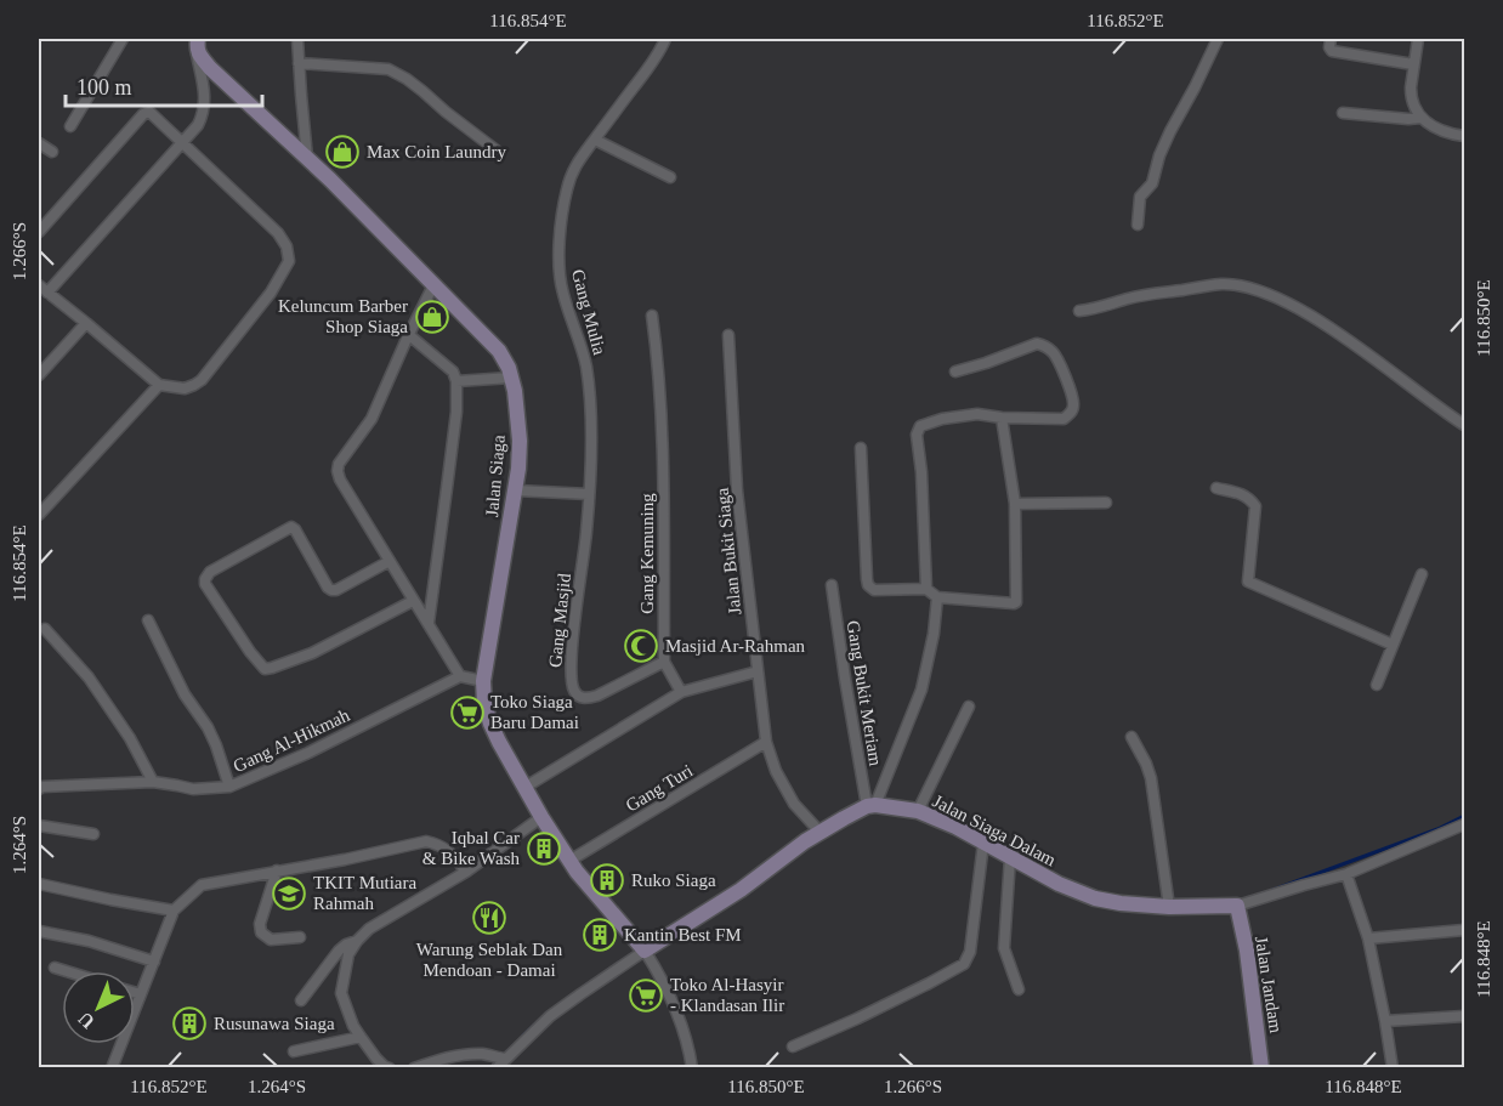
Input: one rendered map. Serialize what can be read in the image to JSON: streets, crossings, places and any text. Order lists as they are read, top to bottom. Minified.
{"streets":{"street":["Gang Mulia","Jalan Siaga","Jalan Bukit Siaga","Gang Kemuning","Gang Masjid","Gang Bukit Meriam","Gang Al-Hikmah","Gang Turi","Jalan Siaga Dalam","Jalan Jandam"]},"crossings":[["Gang Mulia","Gang Masjid"],["Jalan Siaga","Gang Turi"],["Jalan Bukit Siaga","Gang Turi"],["Gang Kemuning","Gang Masjid"],["Gang Bukit Meriam","Jalan Siaga Dalam"],["Jalan Siaga Dalam","Jalan Jandam"]],"places":{"shop":["Max Coin Laundry","Keluncum Barber Shop Siaga"],"mosque":["Masjid Ar-Rahman"],"supermarket":["Toko Siaga Baru Damai","Toko Al-Hasyir - Klandasan Ilir"],"building":["Iqbal Car & Bike Wash","Ruko Siaga","Kantin Best FM","Rusunawa Siaga"],"school or university":["TKIT Mutiara Rahmah"],"restaurant":["Warung Seblak Dan Mendoan - Damai"]},"scale_bar":"100 m","north":"bottom left","coordinates":["116.854°E","116.852°E","1.266°S","116.850°E","1.264°S","116.848°E"]}
